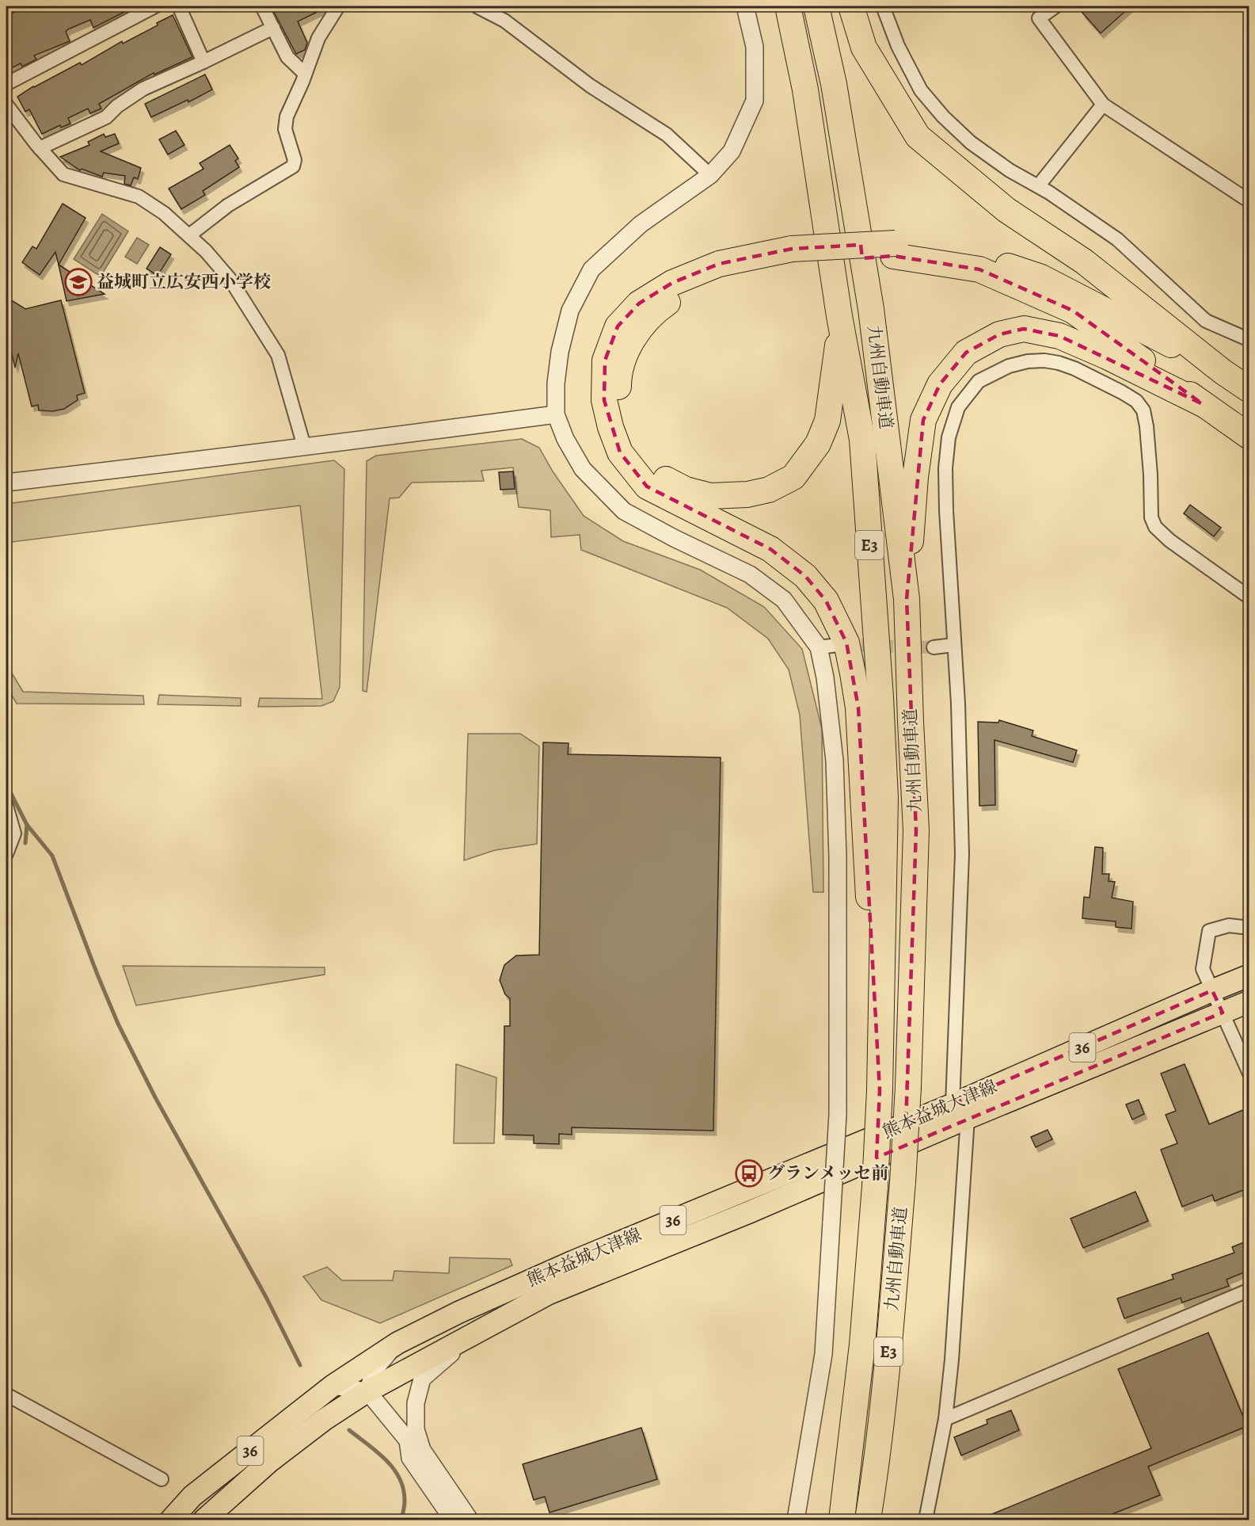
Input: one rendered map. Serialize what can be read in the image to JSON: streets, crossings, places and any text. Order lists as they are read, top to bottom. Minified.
{"streets":{"highway":["九州自動車道","E3"],"main road":["36","熊本益城大津線"]},"places":{"school or university":["益城町立広安西小学校"],"bus stop":["グランメッセ前"]}}
